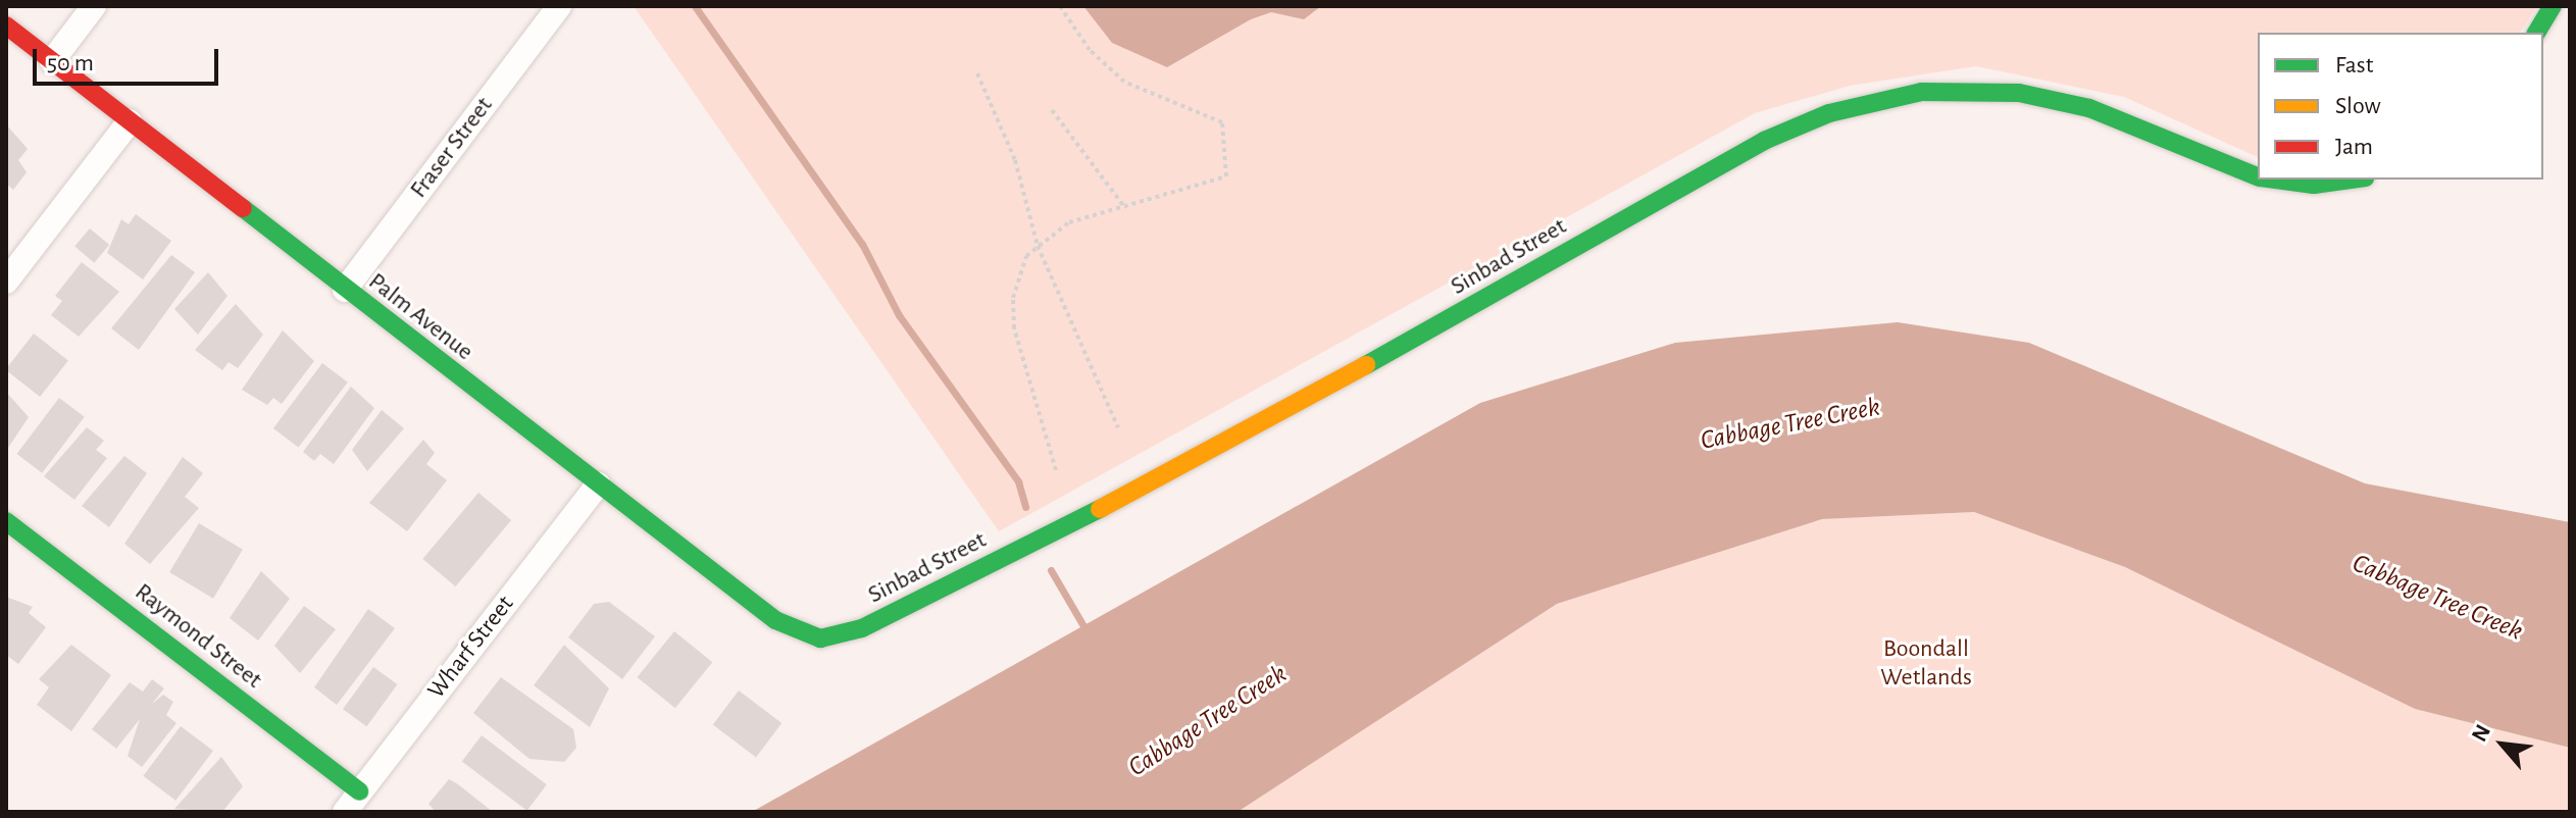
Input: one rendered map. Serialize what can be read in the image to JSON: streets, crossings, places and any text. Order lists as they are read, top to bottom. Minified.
{"streets":{"street":["Fraser Street","Sinbad Street","Palm Avenue","Raymond Street","Wharf Street"]},"crossings":[["Fraser Street","Palm Avenue"],["Sinbad Street","Palm Avenue"],["Palm Avenue","Wharf Street"],["Raymond Street","Wharf Street"]],"water":["Cabbage Tree Creek"],"parks":["Boondall Wetlands"],"legend":["Fast","Slow","Jam"],"scale_bar":"50 m","north":"top left"}
